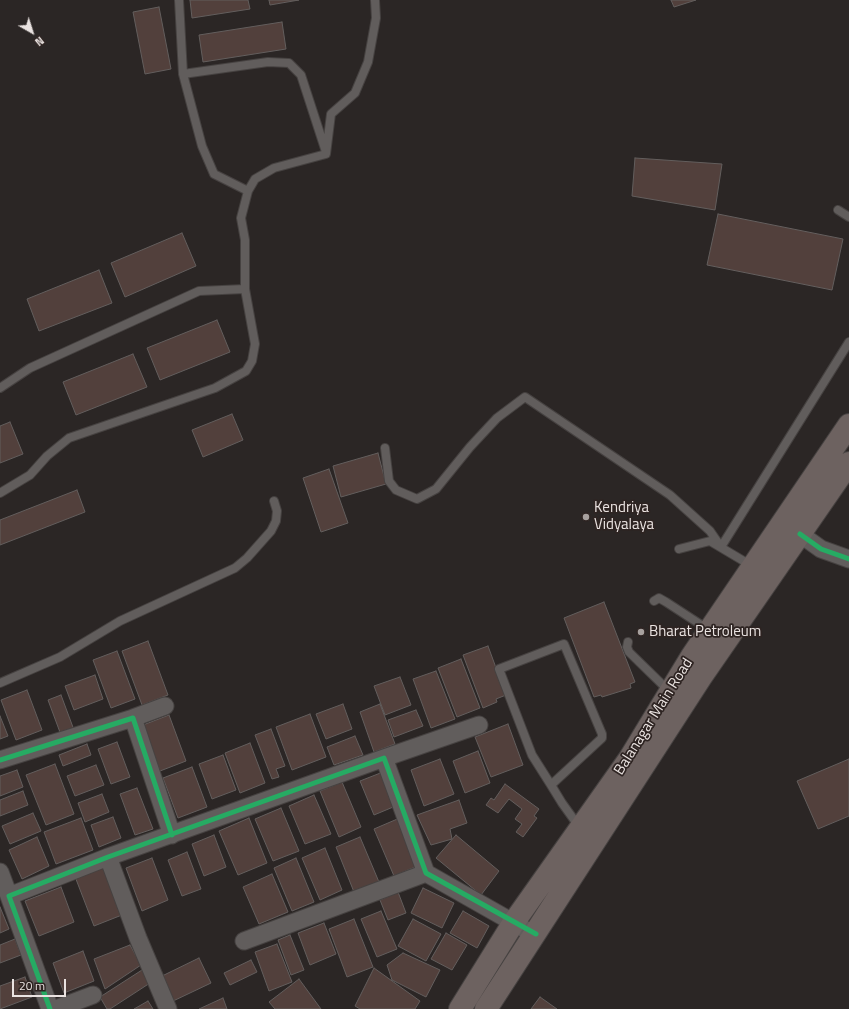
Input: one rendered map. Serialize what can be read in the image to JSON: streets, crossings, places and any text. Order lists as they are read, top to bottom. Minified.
{"streets":{"main road":["Balanagar Main Road"]},"places":["Kendriya Vidyalaya","Bharat Petroleum"],"scale_bar":"20 m","north":"bottom right"}
